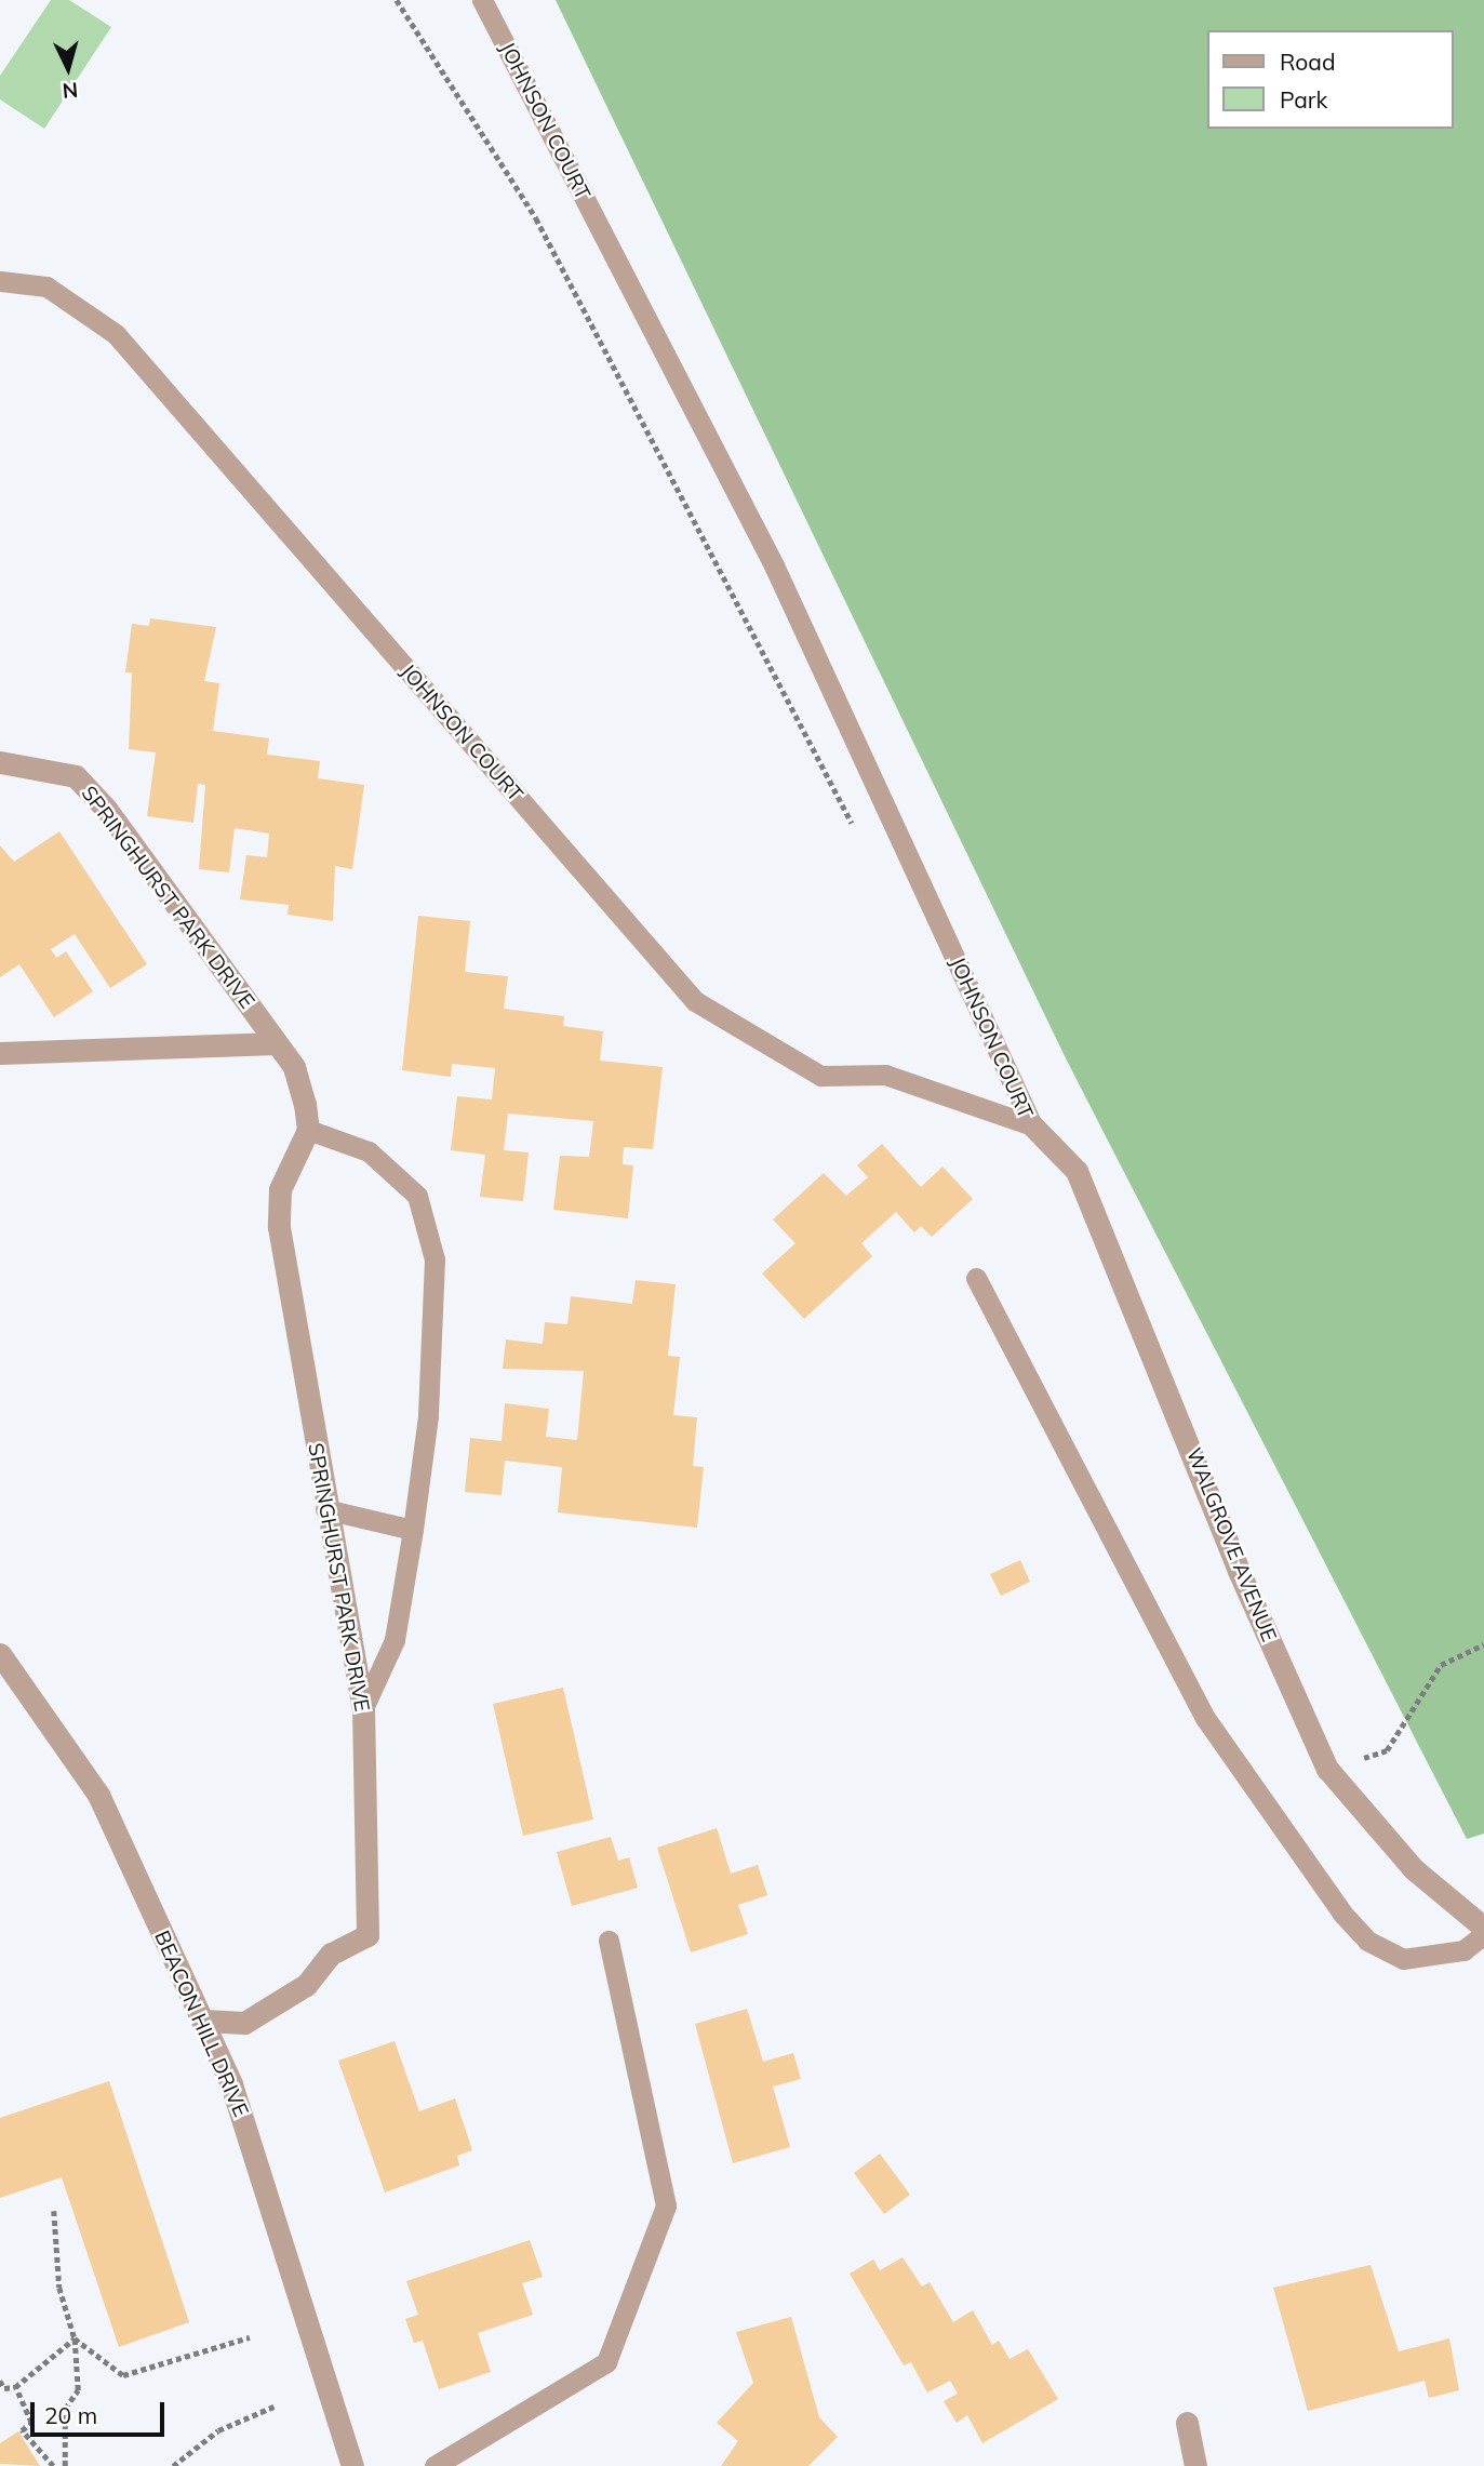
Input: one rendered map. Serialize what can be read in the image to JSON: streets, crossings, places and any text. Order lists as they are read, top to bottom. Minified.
{"streets":{"street":["SPRINGHURST PARK DRIVE","WALGROVE AVENUE","BEACON HILL DRIVE"],"lane":["JOHNSON COURT"]},"crossings":[["JOHNSON COURT","WALGROVE AVENUE"],["SPRINGHURST PARK DRIVE","BEACON HILL DRIVE"]],"legend":["Road","Park"],"scale_bar":"20 m","north":"bottom"}
